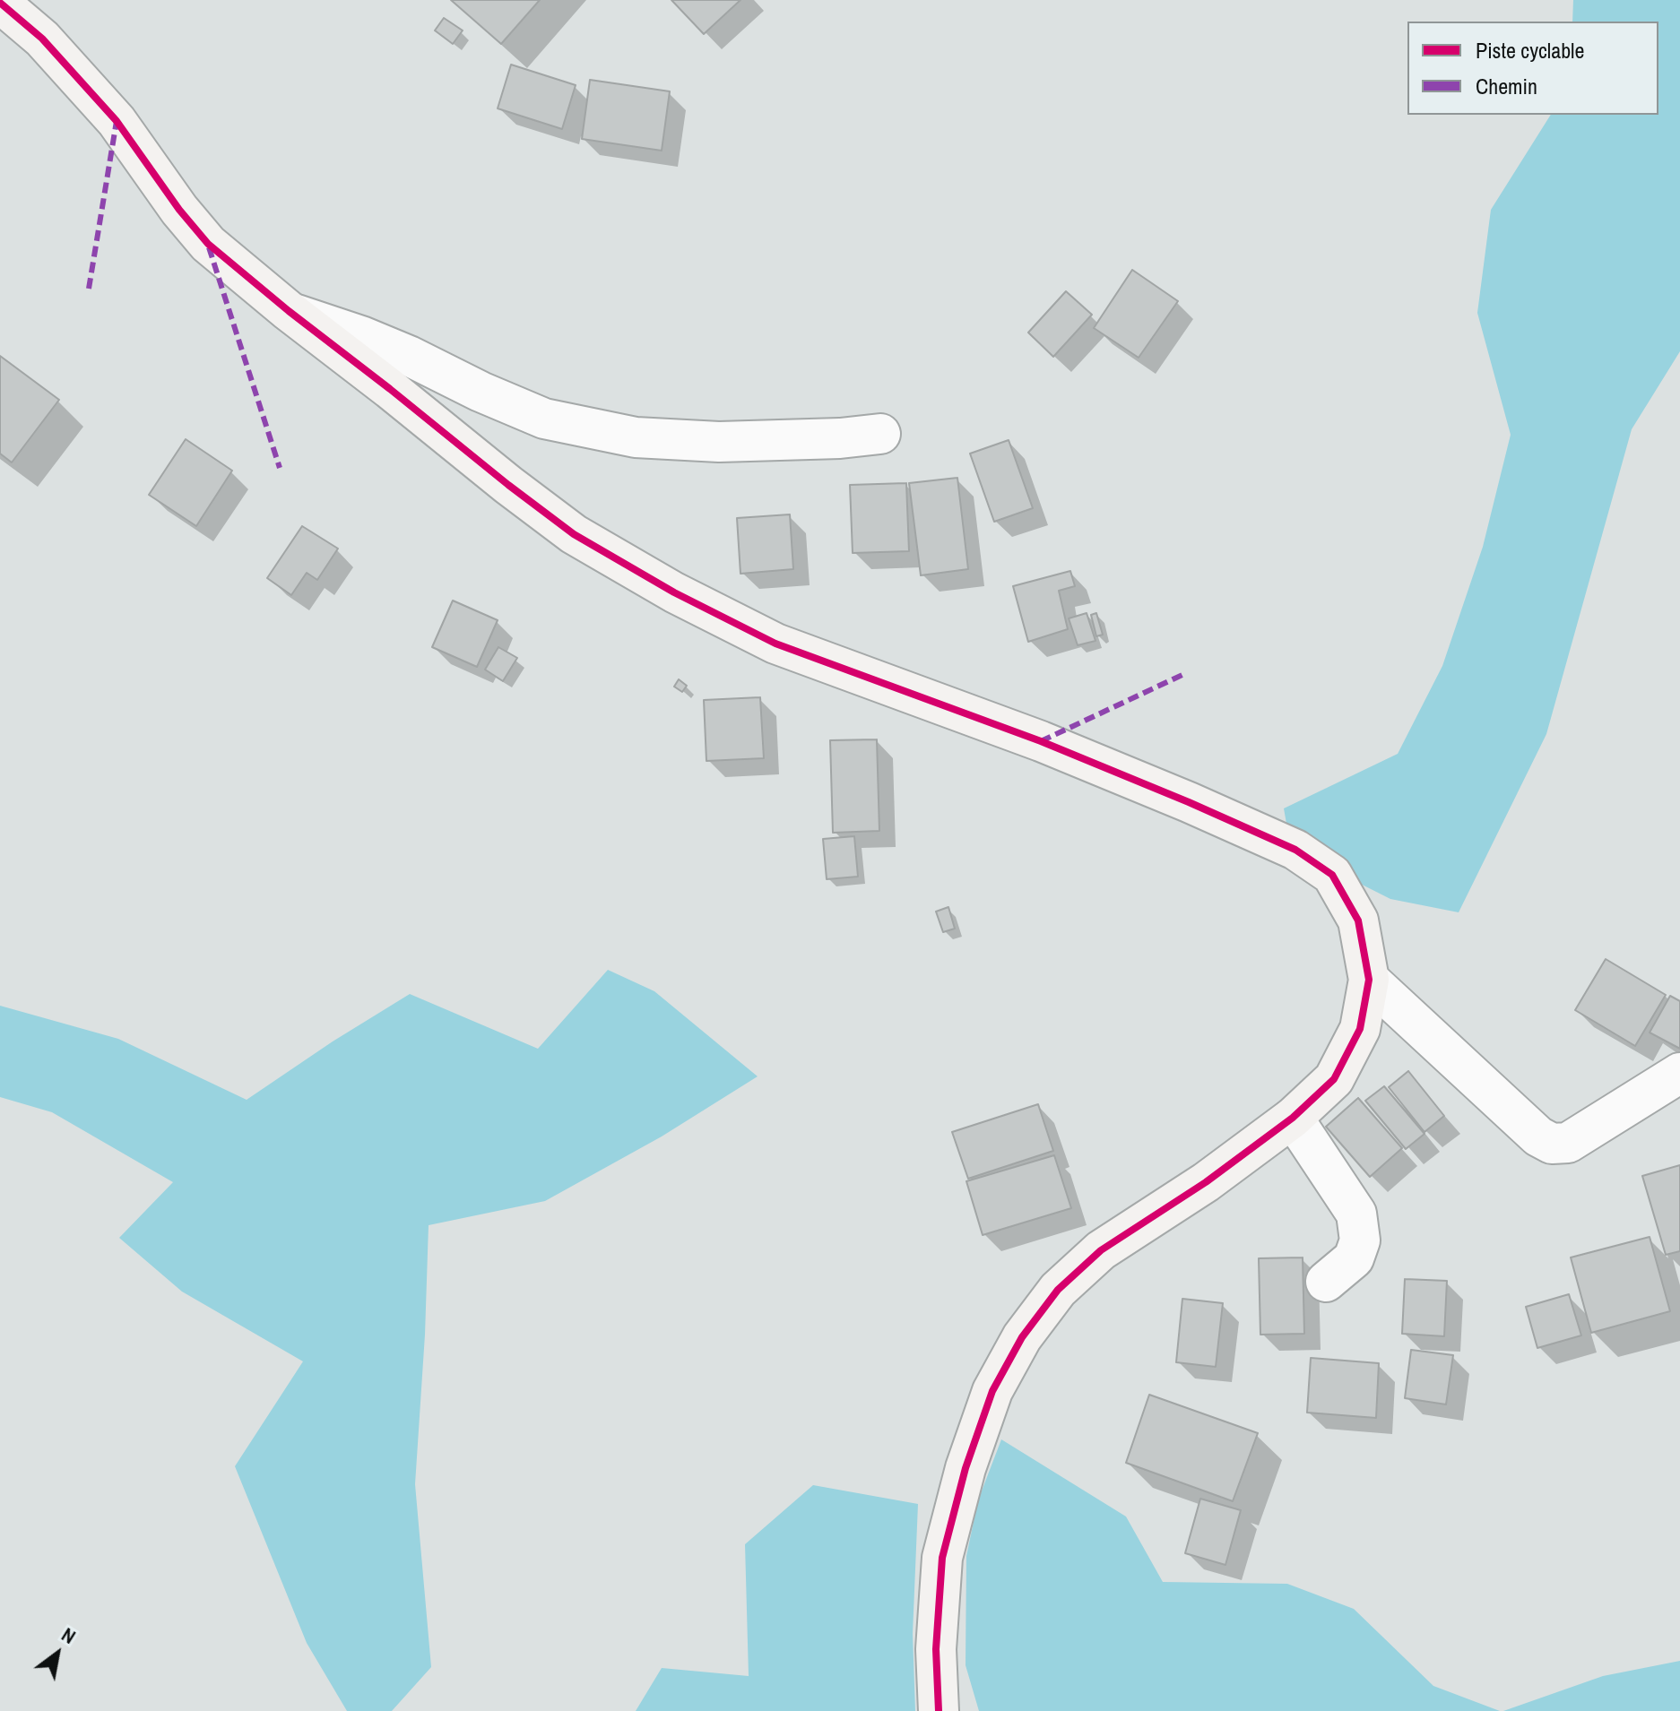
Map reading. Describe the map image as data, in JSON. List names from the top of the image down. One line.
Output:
{"legend":["Piste cyclable","Chemin"],"north":"top right"}
